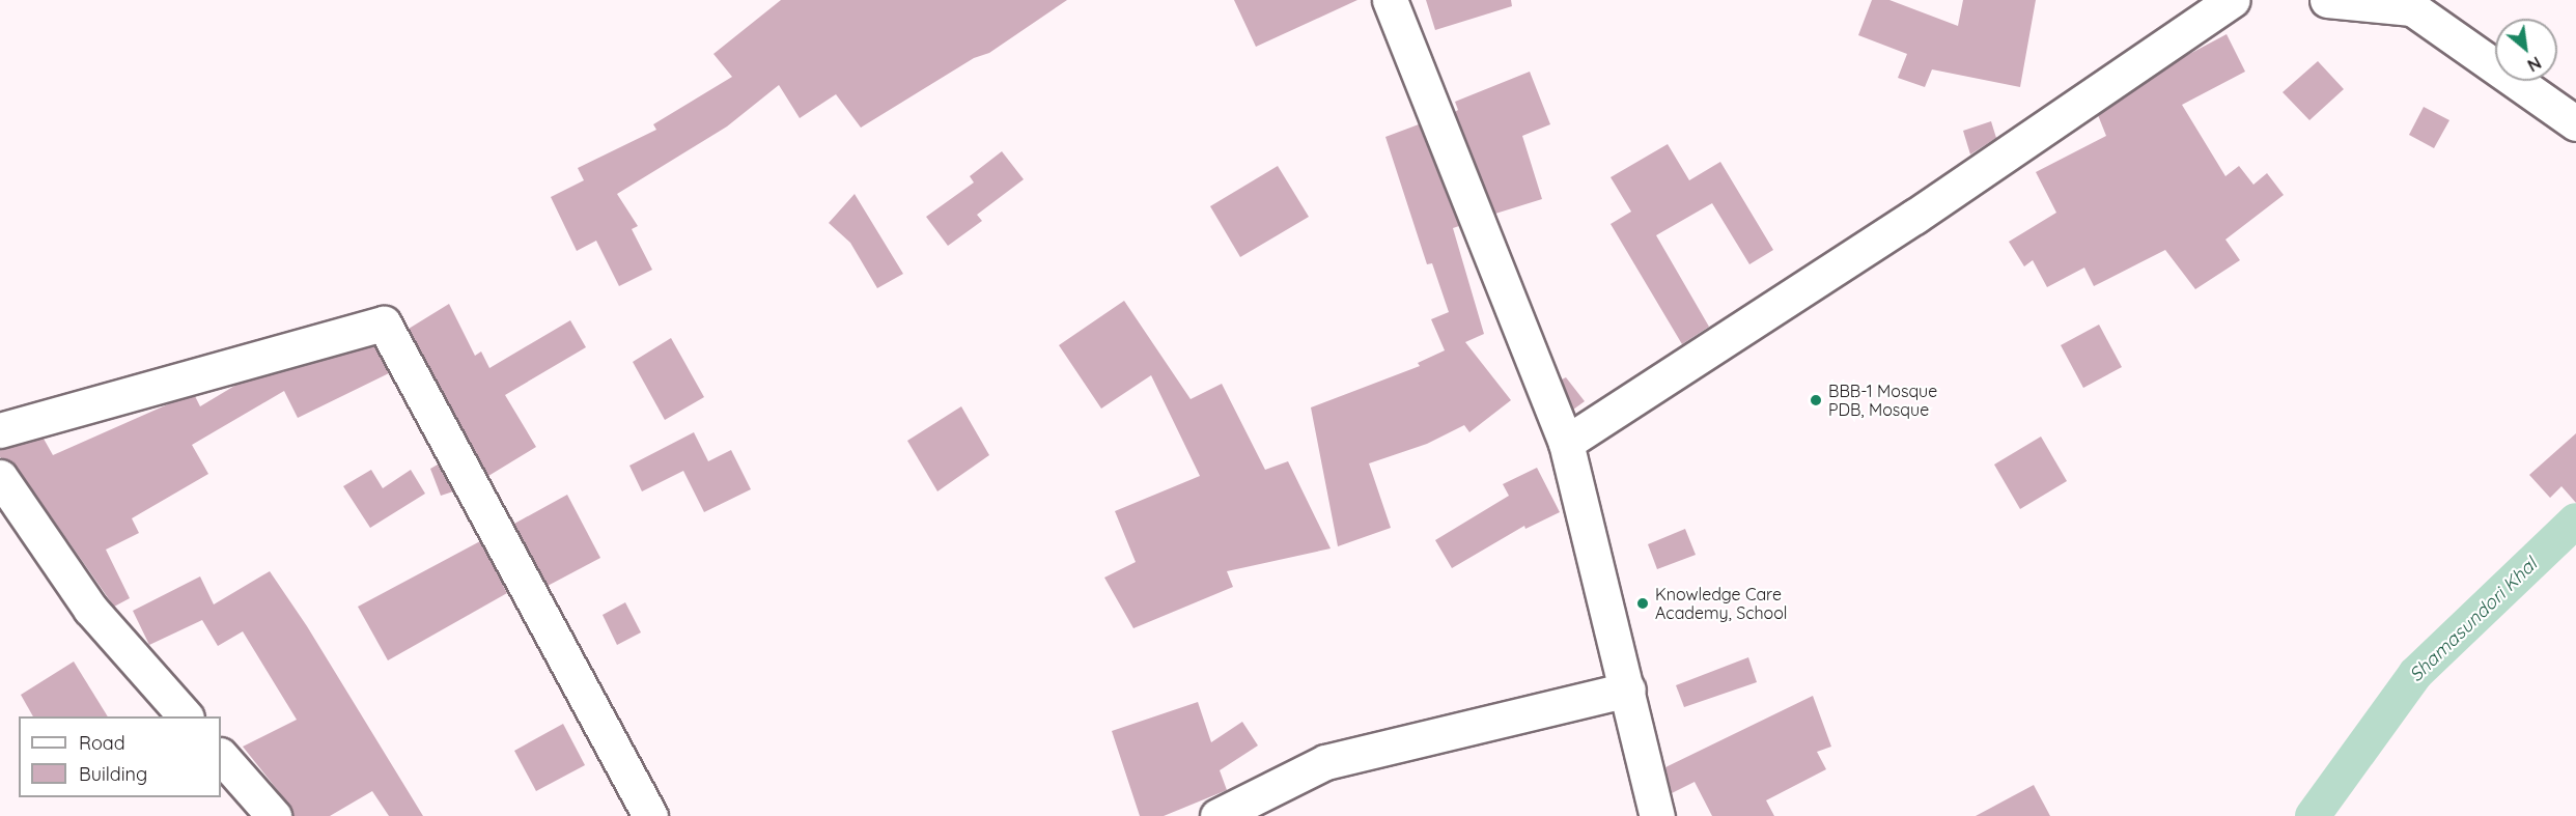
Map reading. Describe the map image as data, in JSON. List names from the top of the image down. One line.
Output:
{"water":["Shamasundori Khal"],"places":["BBB-1 Mosque PDB, Mosque","Knowledge Care Academy, School"],"legend":["Road","Building"],"north":"bottom right"}
